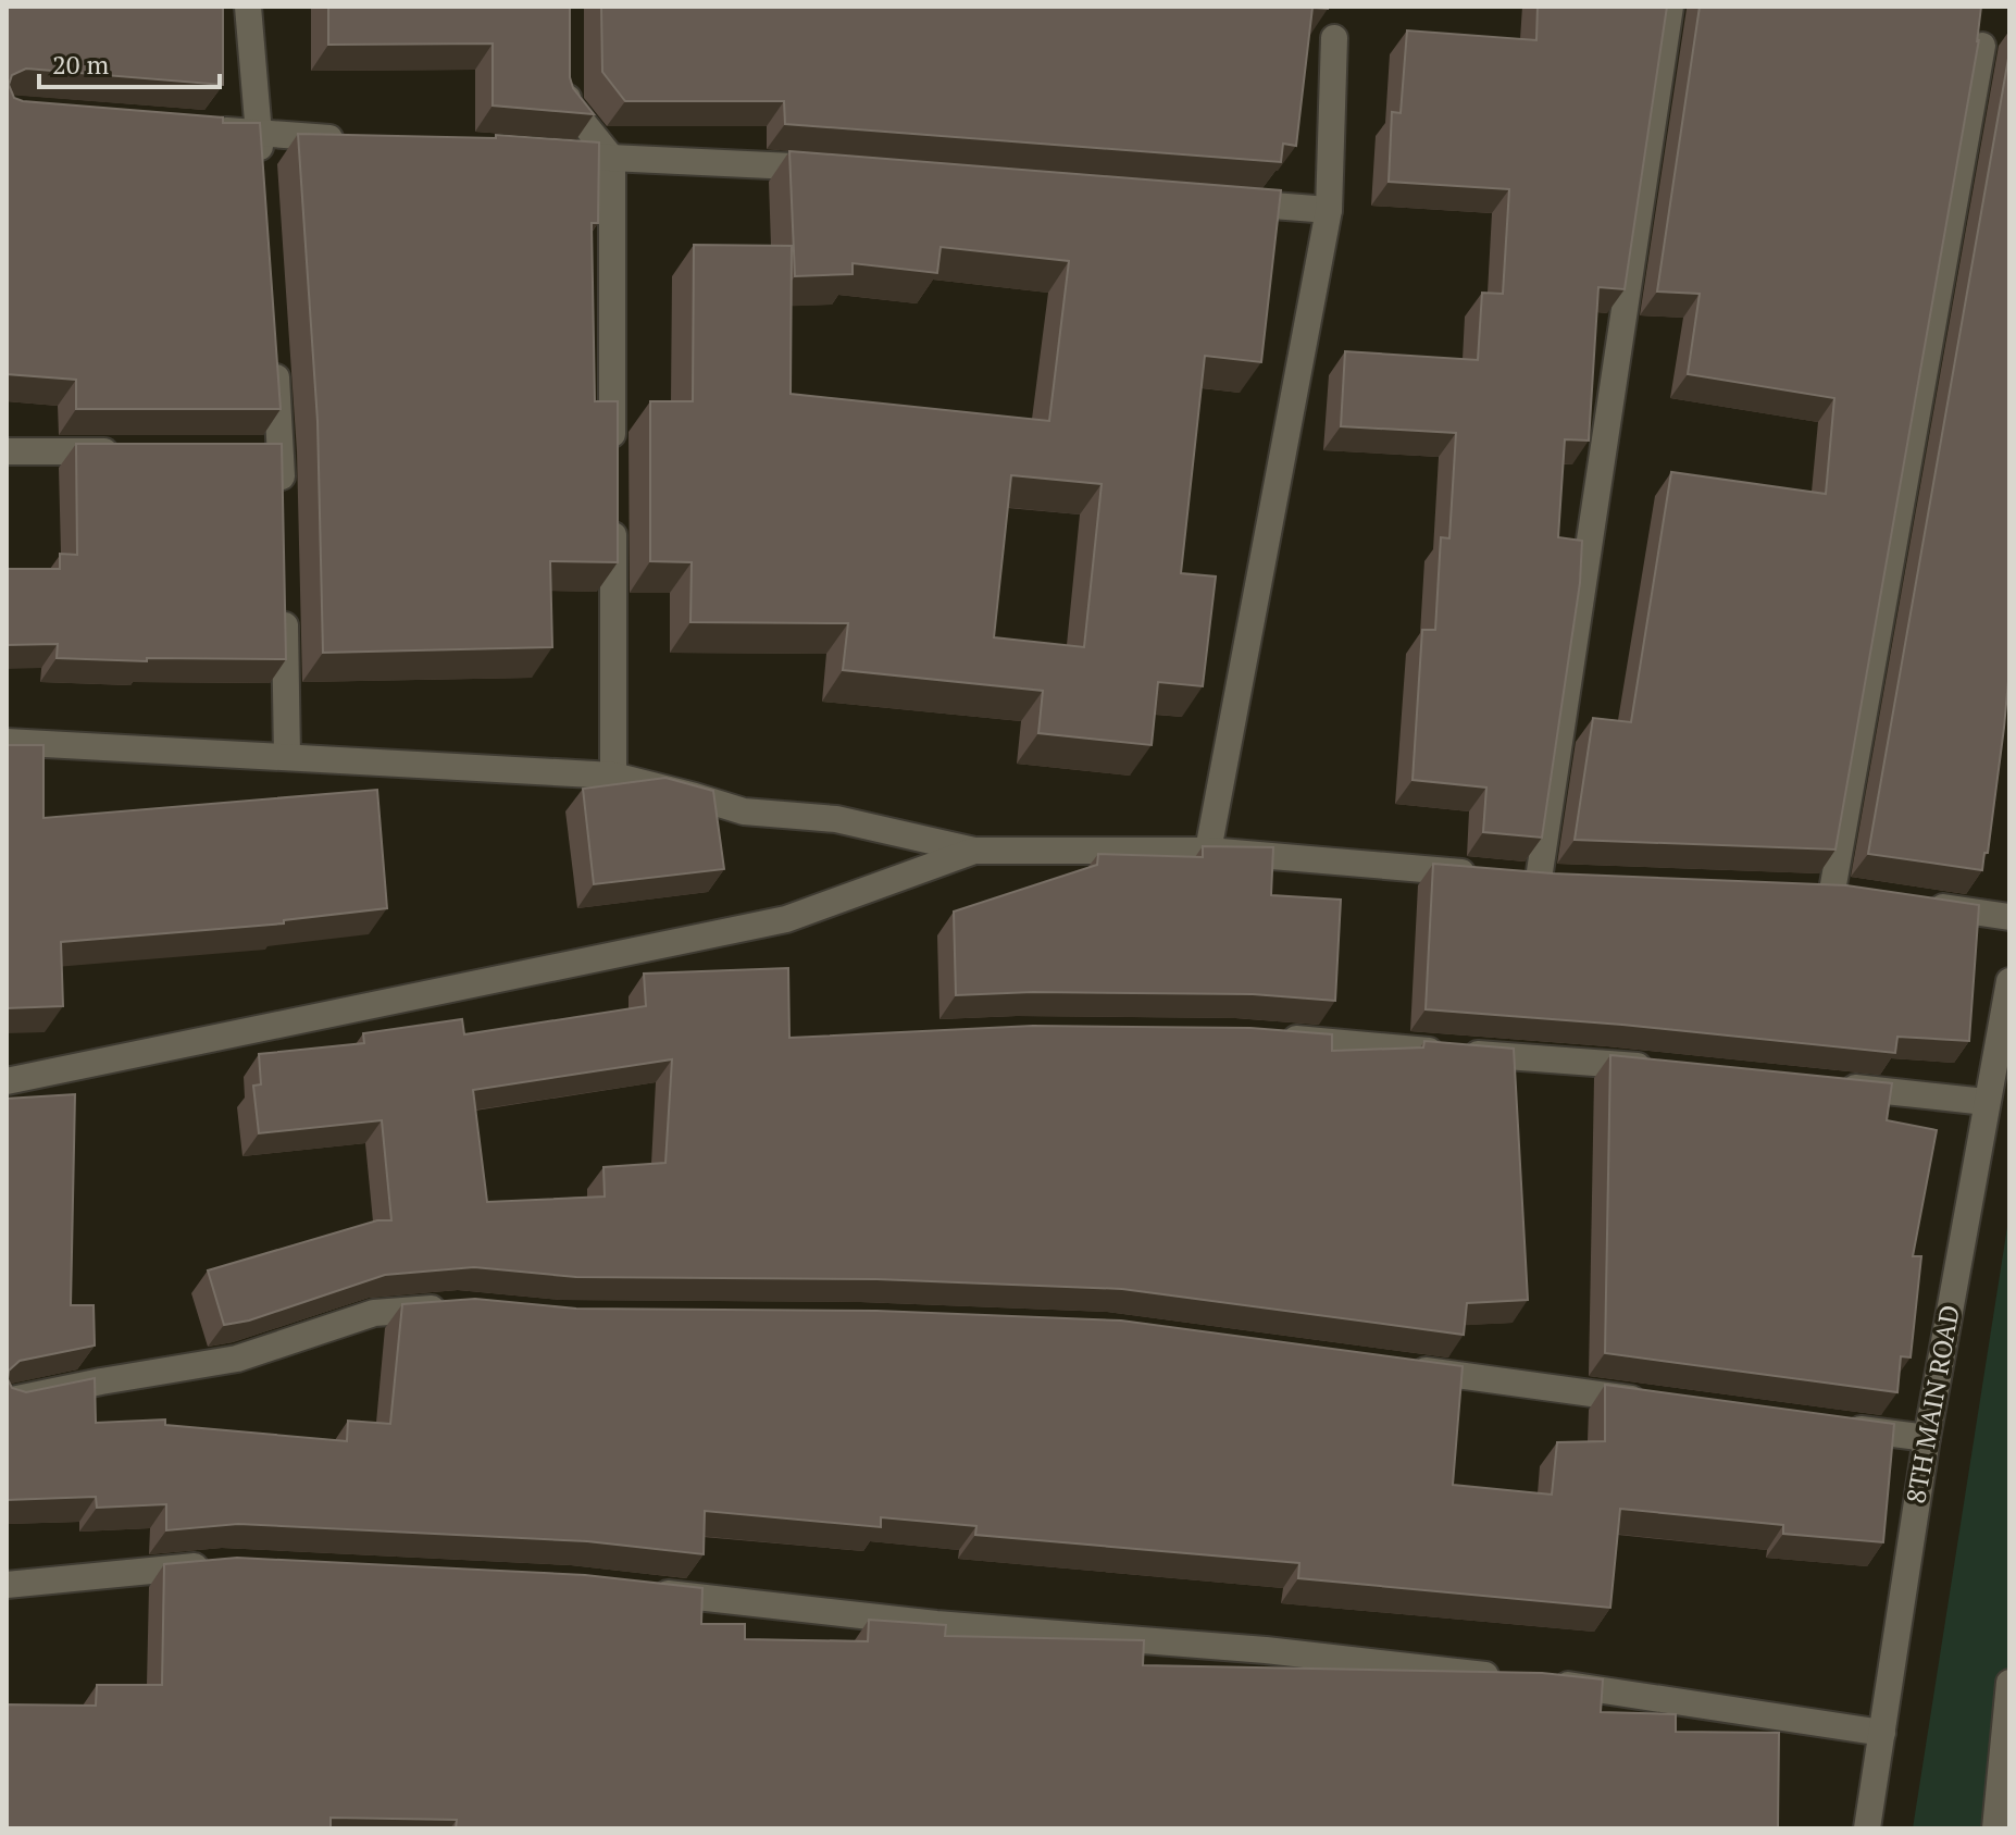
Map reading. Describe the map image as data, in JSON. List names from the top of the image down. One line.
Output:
{"streets":{"street":["8TH MAIN ROAD"]},"scale_bar":"20 m"}
